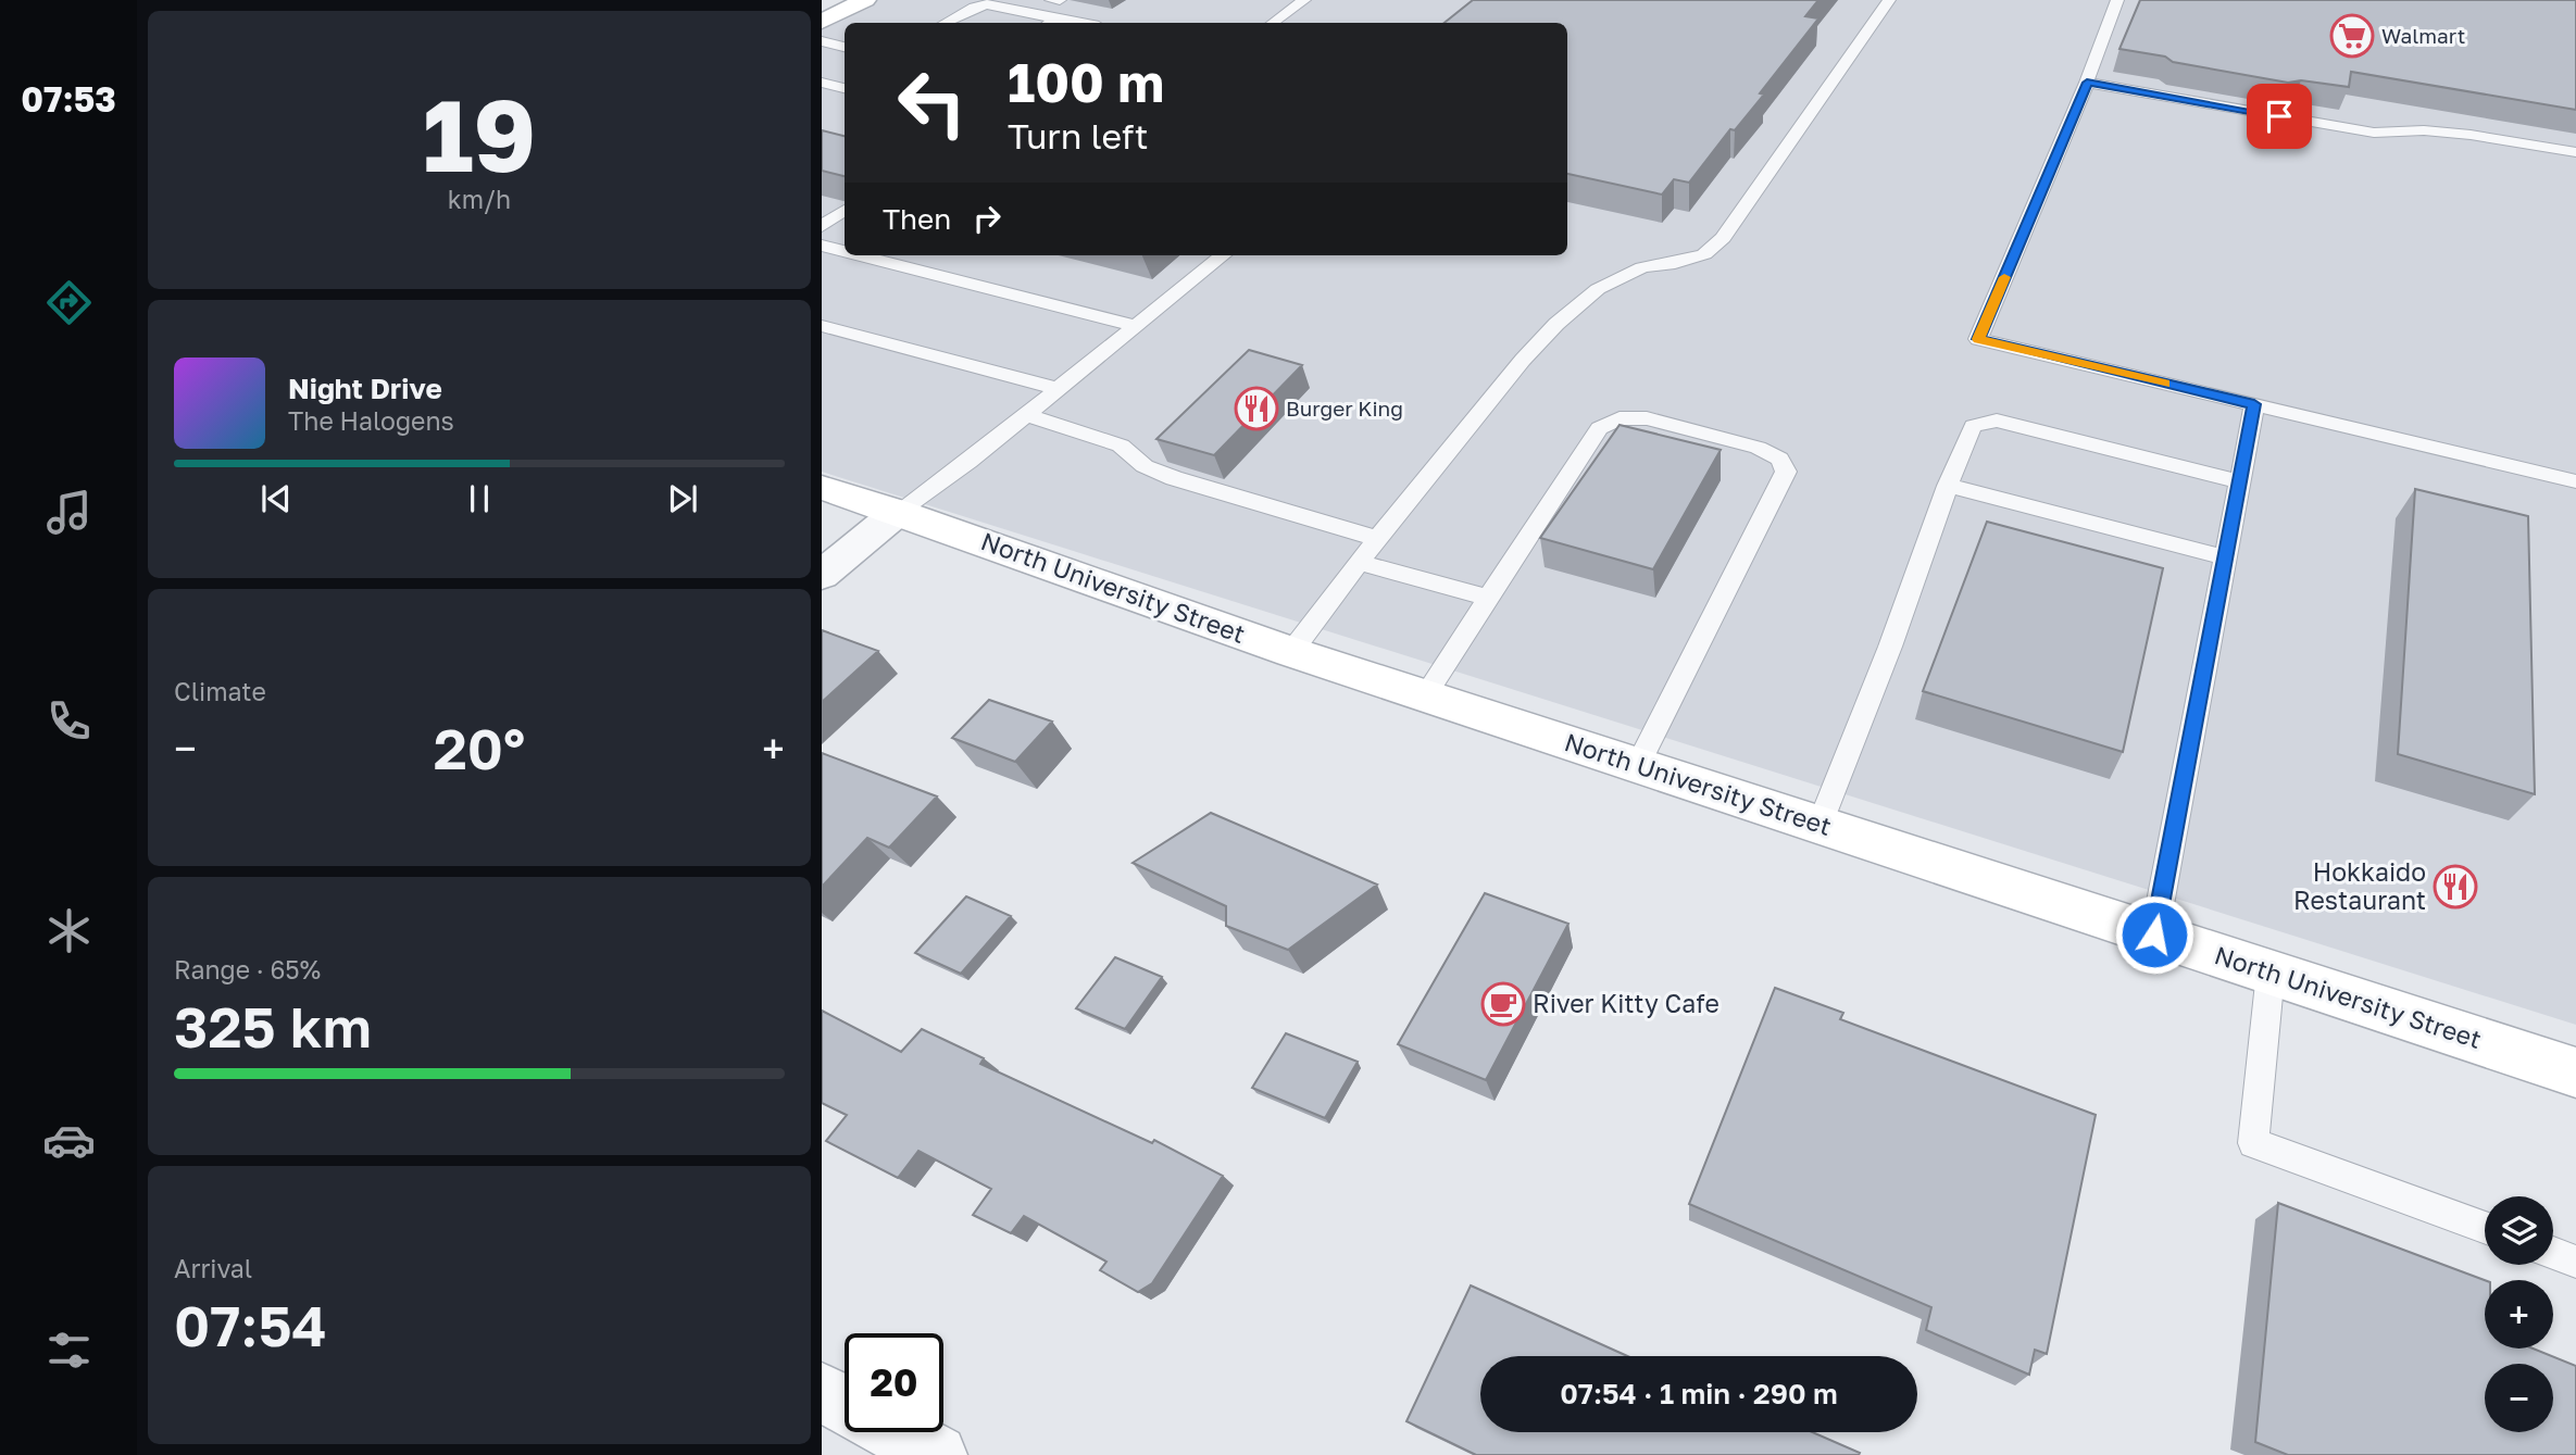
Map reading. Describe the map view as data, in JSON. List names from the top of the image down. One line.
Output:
{"streets":{"main road":["North University Street"]},"places":{"supermarket":["Walmart"],"restaurant":["Burger King","Hokkaido Restaurant"],"cafe":["River Kitty Cafe"]},"page":{"tabs":"07:53","tile":[["19","km/h"],"Climate",["Range · 65%","325 km"],["Arrival","07:54"]],"turn":["100 m","Turn left"],"then":"Then","song":["Night Drive","The Halogens"],"heat":["−","20°","+"],"map_buttons":["+","−"],"limit":"20","trip":"07:54 · 1 min · 290 m"}}
